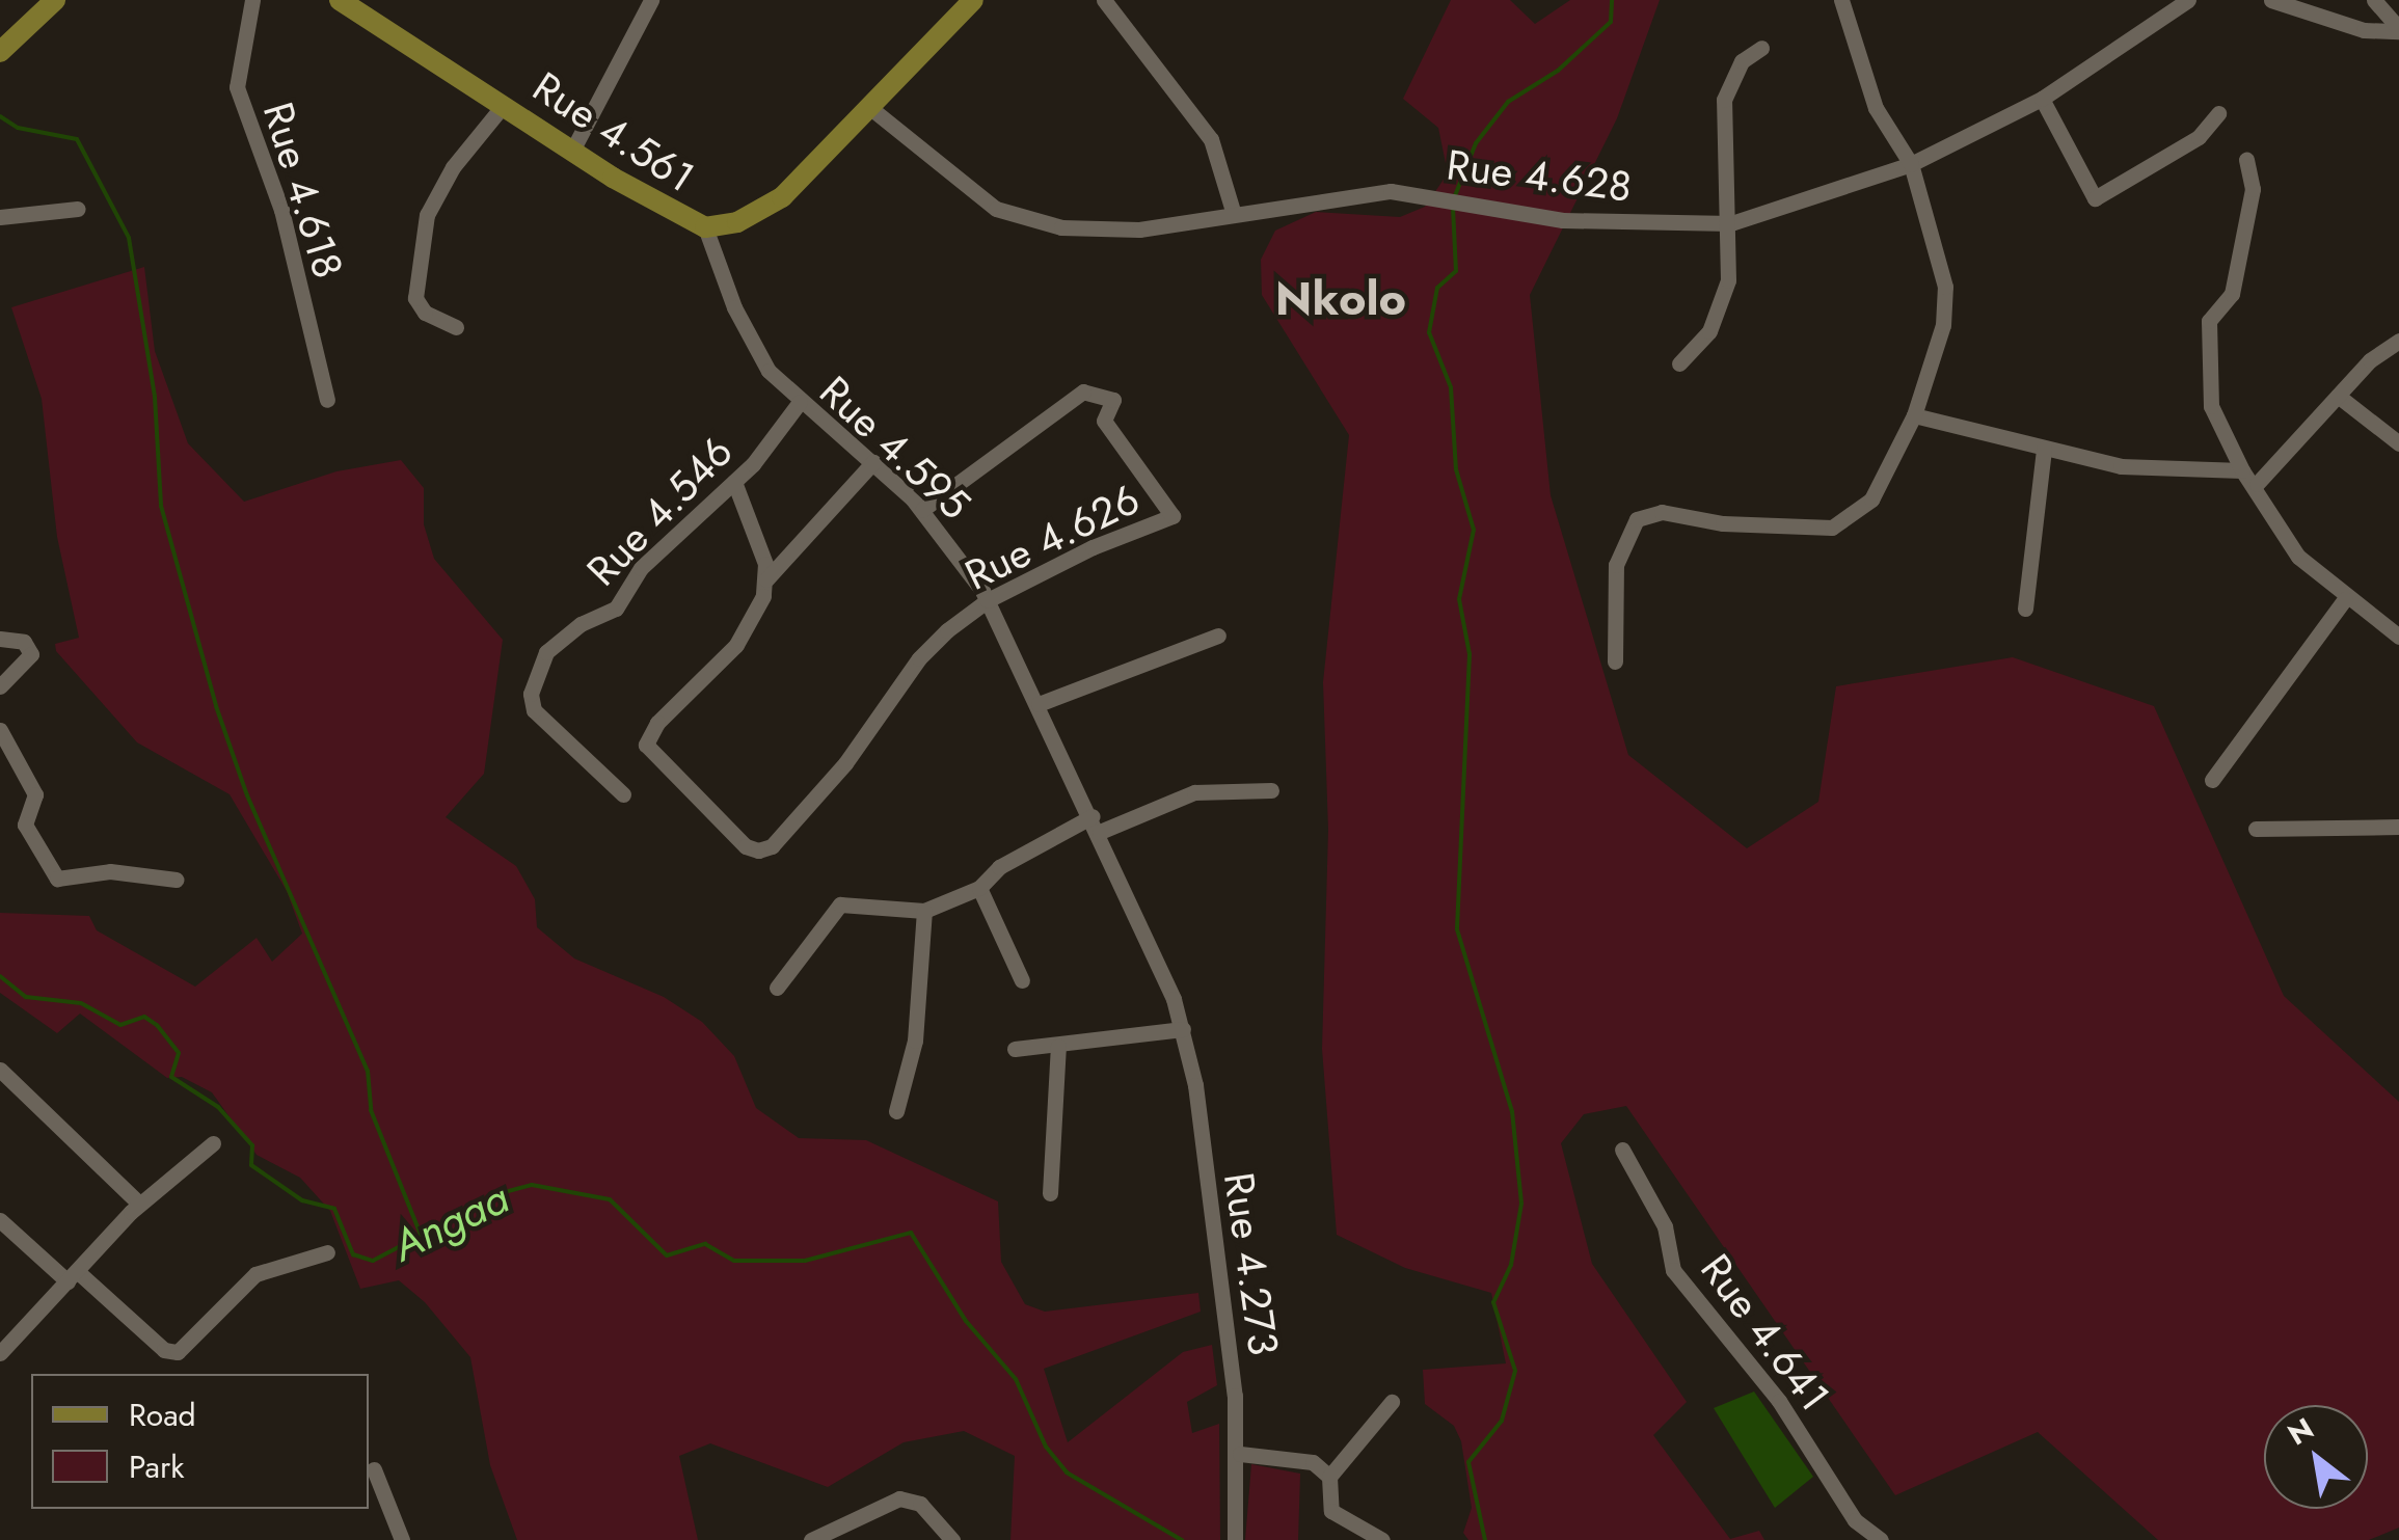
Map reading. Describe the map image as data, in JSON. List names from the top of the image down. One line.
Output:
{"streets":{"main road":["Rue 4.561"],"street":["Rue 4.628","Rue 4.618","Rue 4.595","Rue 4.546","Rue 4.626","Rue 4.273","Rue 4.641"]},"crossings":[["Rue 4.561","Rue 4.628"],["Rue 4.561","Rue 4.595"],["Rue 4.595","Rue 4.546"],["Rue 4.595","Rue 4.626"],["Rue 4.595","Rue 4.273"]],"districts":["Nkolo"],"water":["Angaa"],"legend":["Road","Park"],"north":"top left"}
